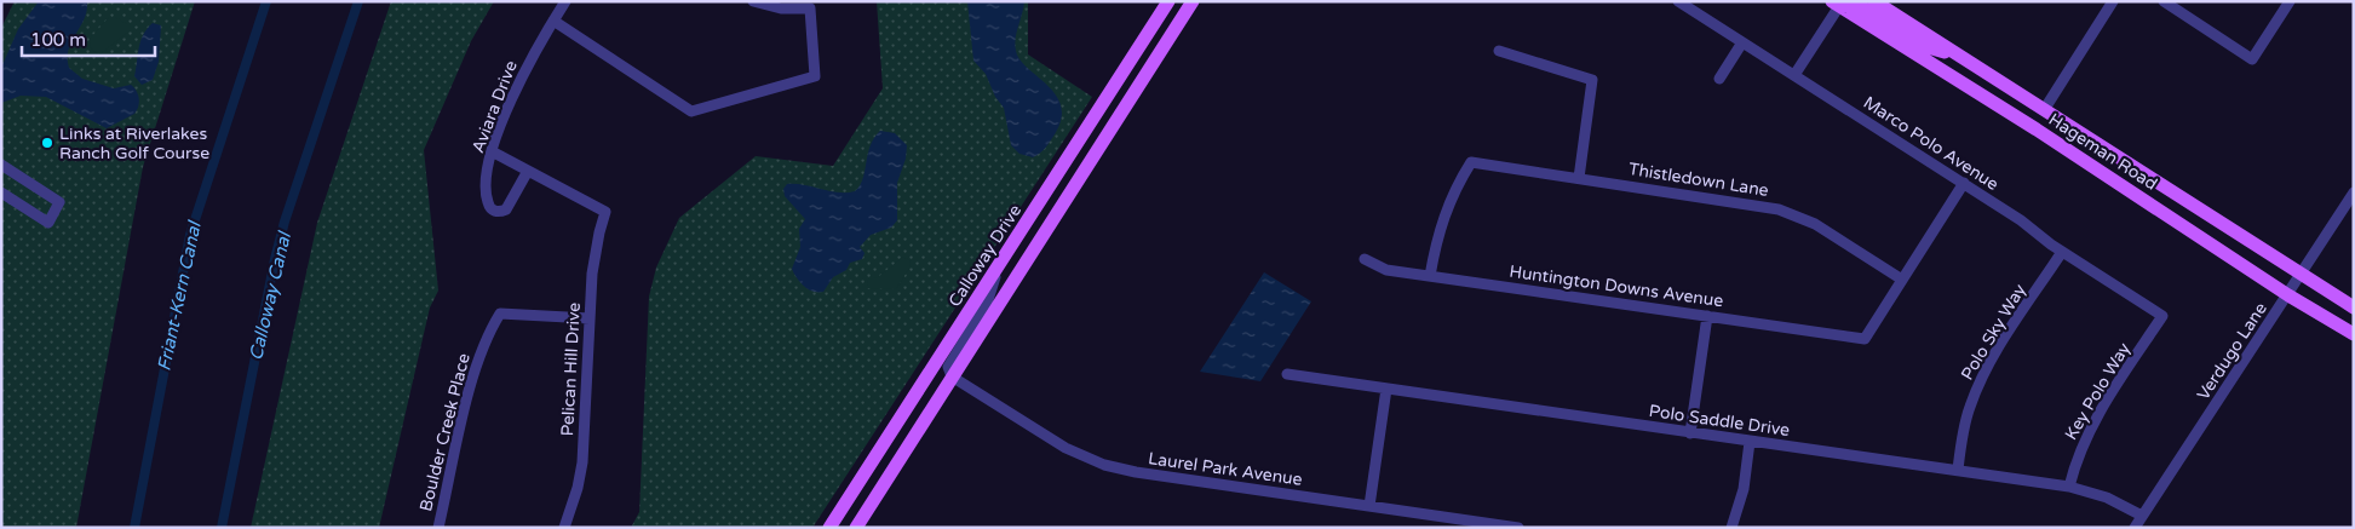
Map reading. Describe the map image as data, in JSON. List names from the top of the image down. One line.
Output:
{"streets":{"main road":["Hageman Road","Calloway Drive"],"street":["Aviara Drive","Marco Polo Avenue","Thistledown Lane","Huntington Downs Avenue","Polo Sky Way","Verdugo Lane","Pelican Hill Drive","Key Polo Way","Polo Saddle Drive","Boulder Creek Place","Laurel Park Avenue"]},"crossings":[["Aviara Drive","Pelican Hill Drive"],["Marco Polo Avenue","Polo Sky Way"],["Marco Polo Avenue","Key Polo Way"],["Hageman Road","Verdugo Lane"],["Thistledown Lane","Huntington Downs Avenue"],["Polo Sky Way","Polo Saddle Drive"],["Verdugo Lane","Polo Saddle Drive"],["Pelican Hill Drive","Boulder Creek Place"],["Key Polo Way","Polo Saddle Drive"]],"water":["Friant-Kern Canal","Calloway Canal"],"places":["Links at Riverlakes Ranch Golf Course"],"scale_bar":"100 m"}
